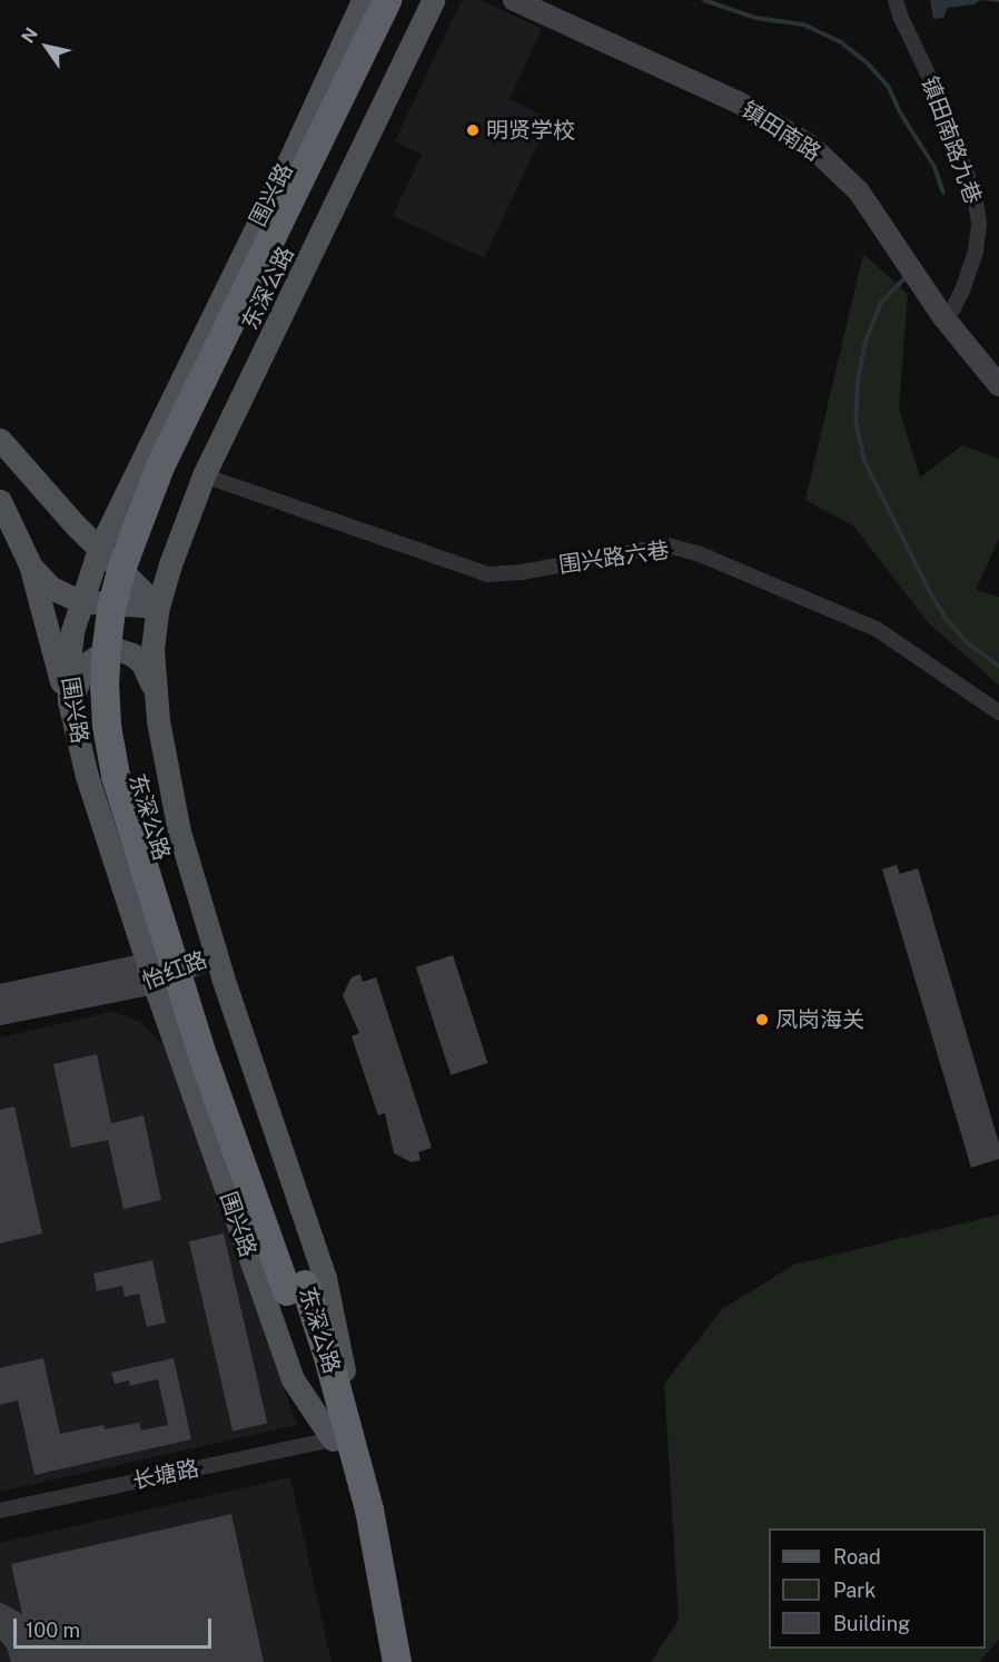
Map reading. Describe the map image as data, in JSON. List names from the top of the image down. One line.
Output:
{"streets":{"highway":["东深公路"],"main road":["镇田南路","围兴路","怡红路"],"street":["镇田南路九巷","围兴路六巷","长塘路"]},"crossings":[["镇田南路","镇田南路九巷"],["围兴路","东深公路"],["围兴路","怡红路"],["围兴路","长塘路"],["东深公路","长塘路"]],"places":["明贤学校","凤岗海关"],"legend":["Road","Park","Building"],"scale_bar":"100 m","north":"top left"}
